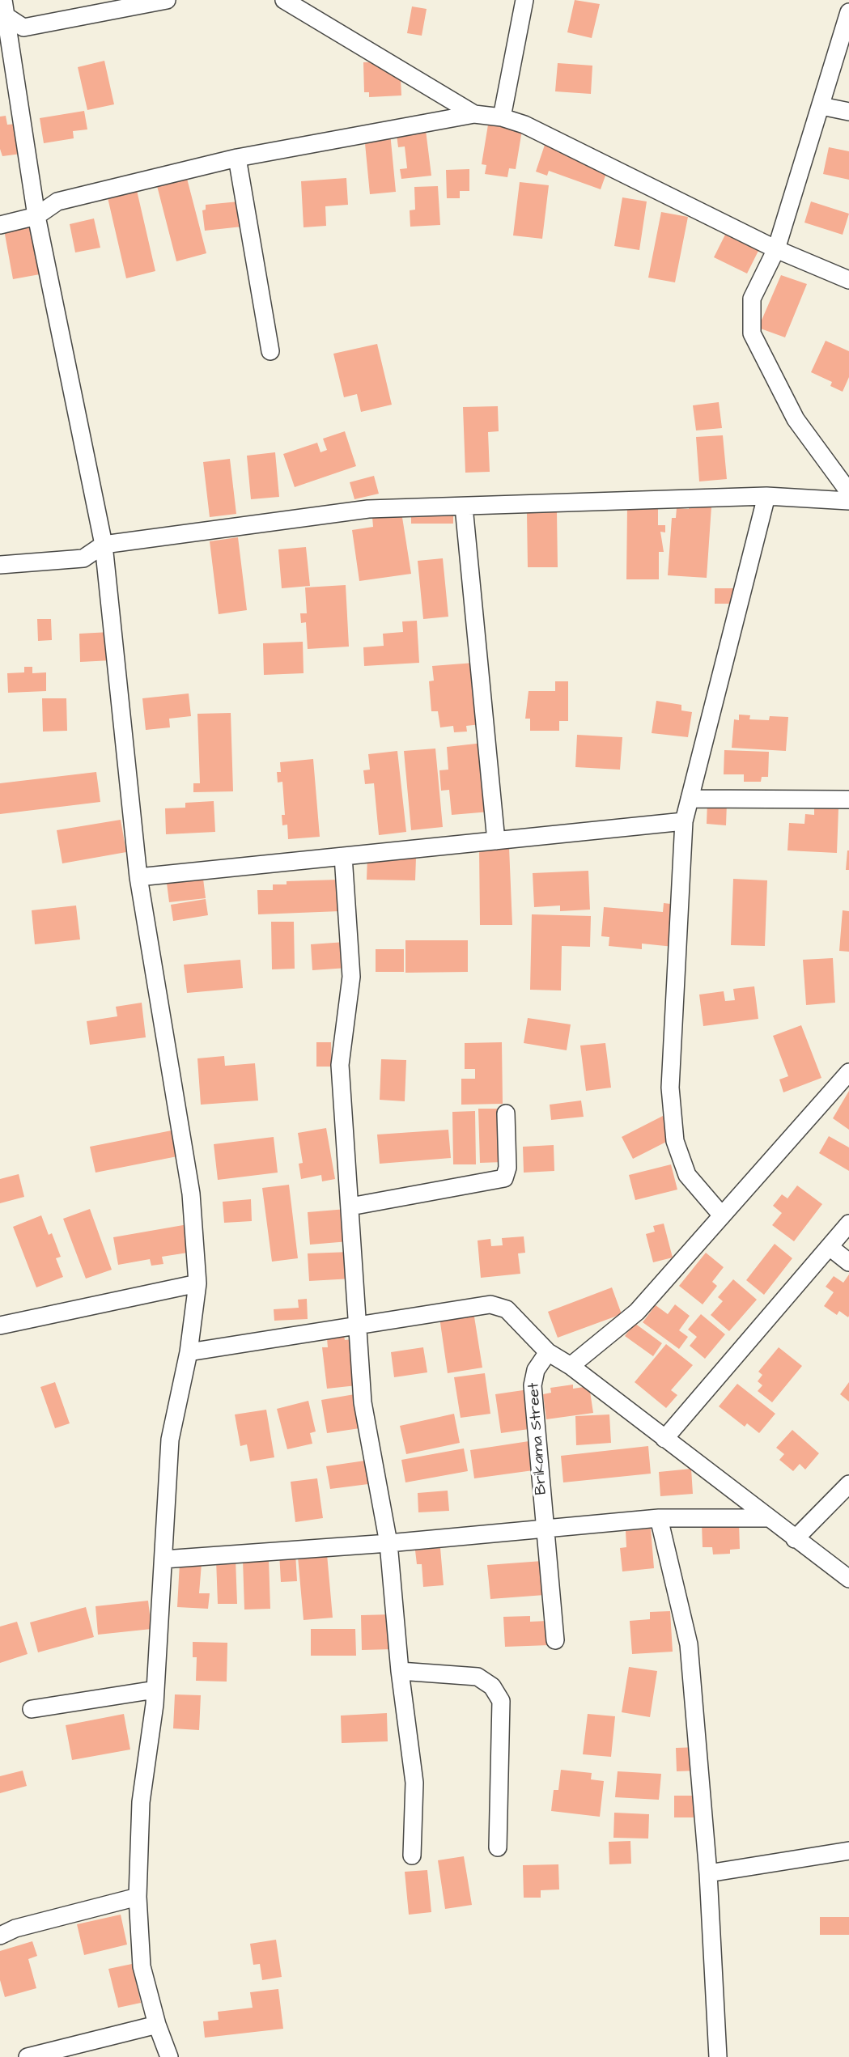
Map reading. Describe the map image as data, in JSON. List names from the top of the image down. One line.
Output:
{"streets":{"street":["Brikama Street"]}}
